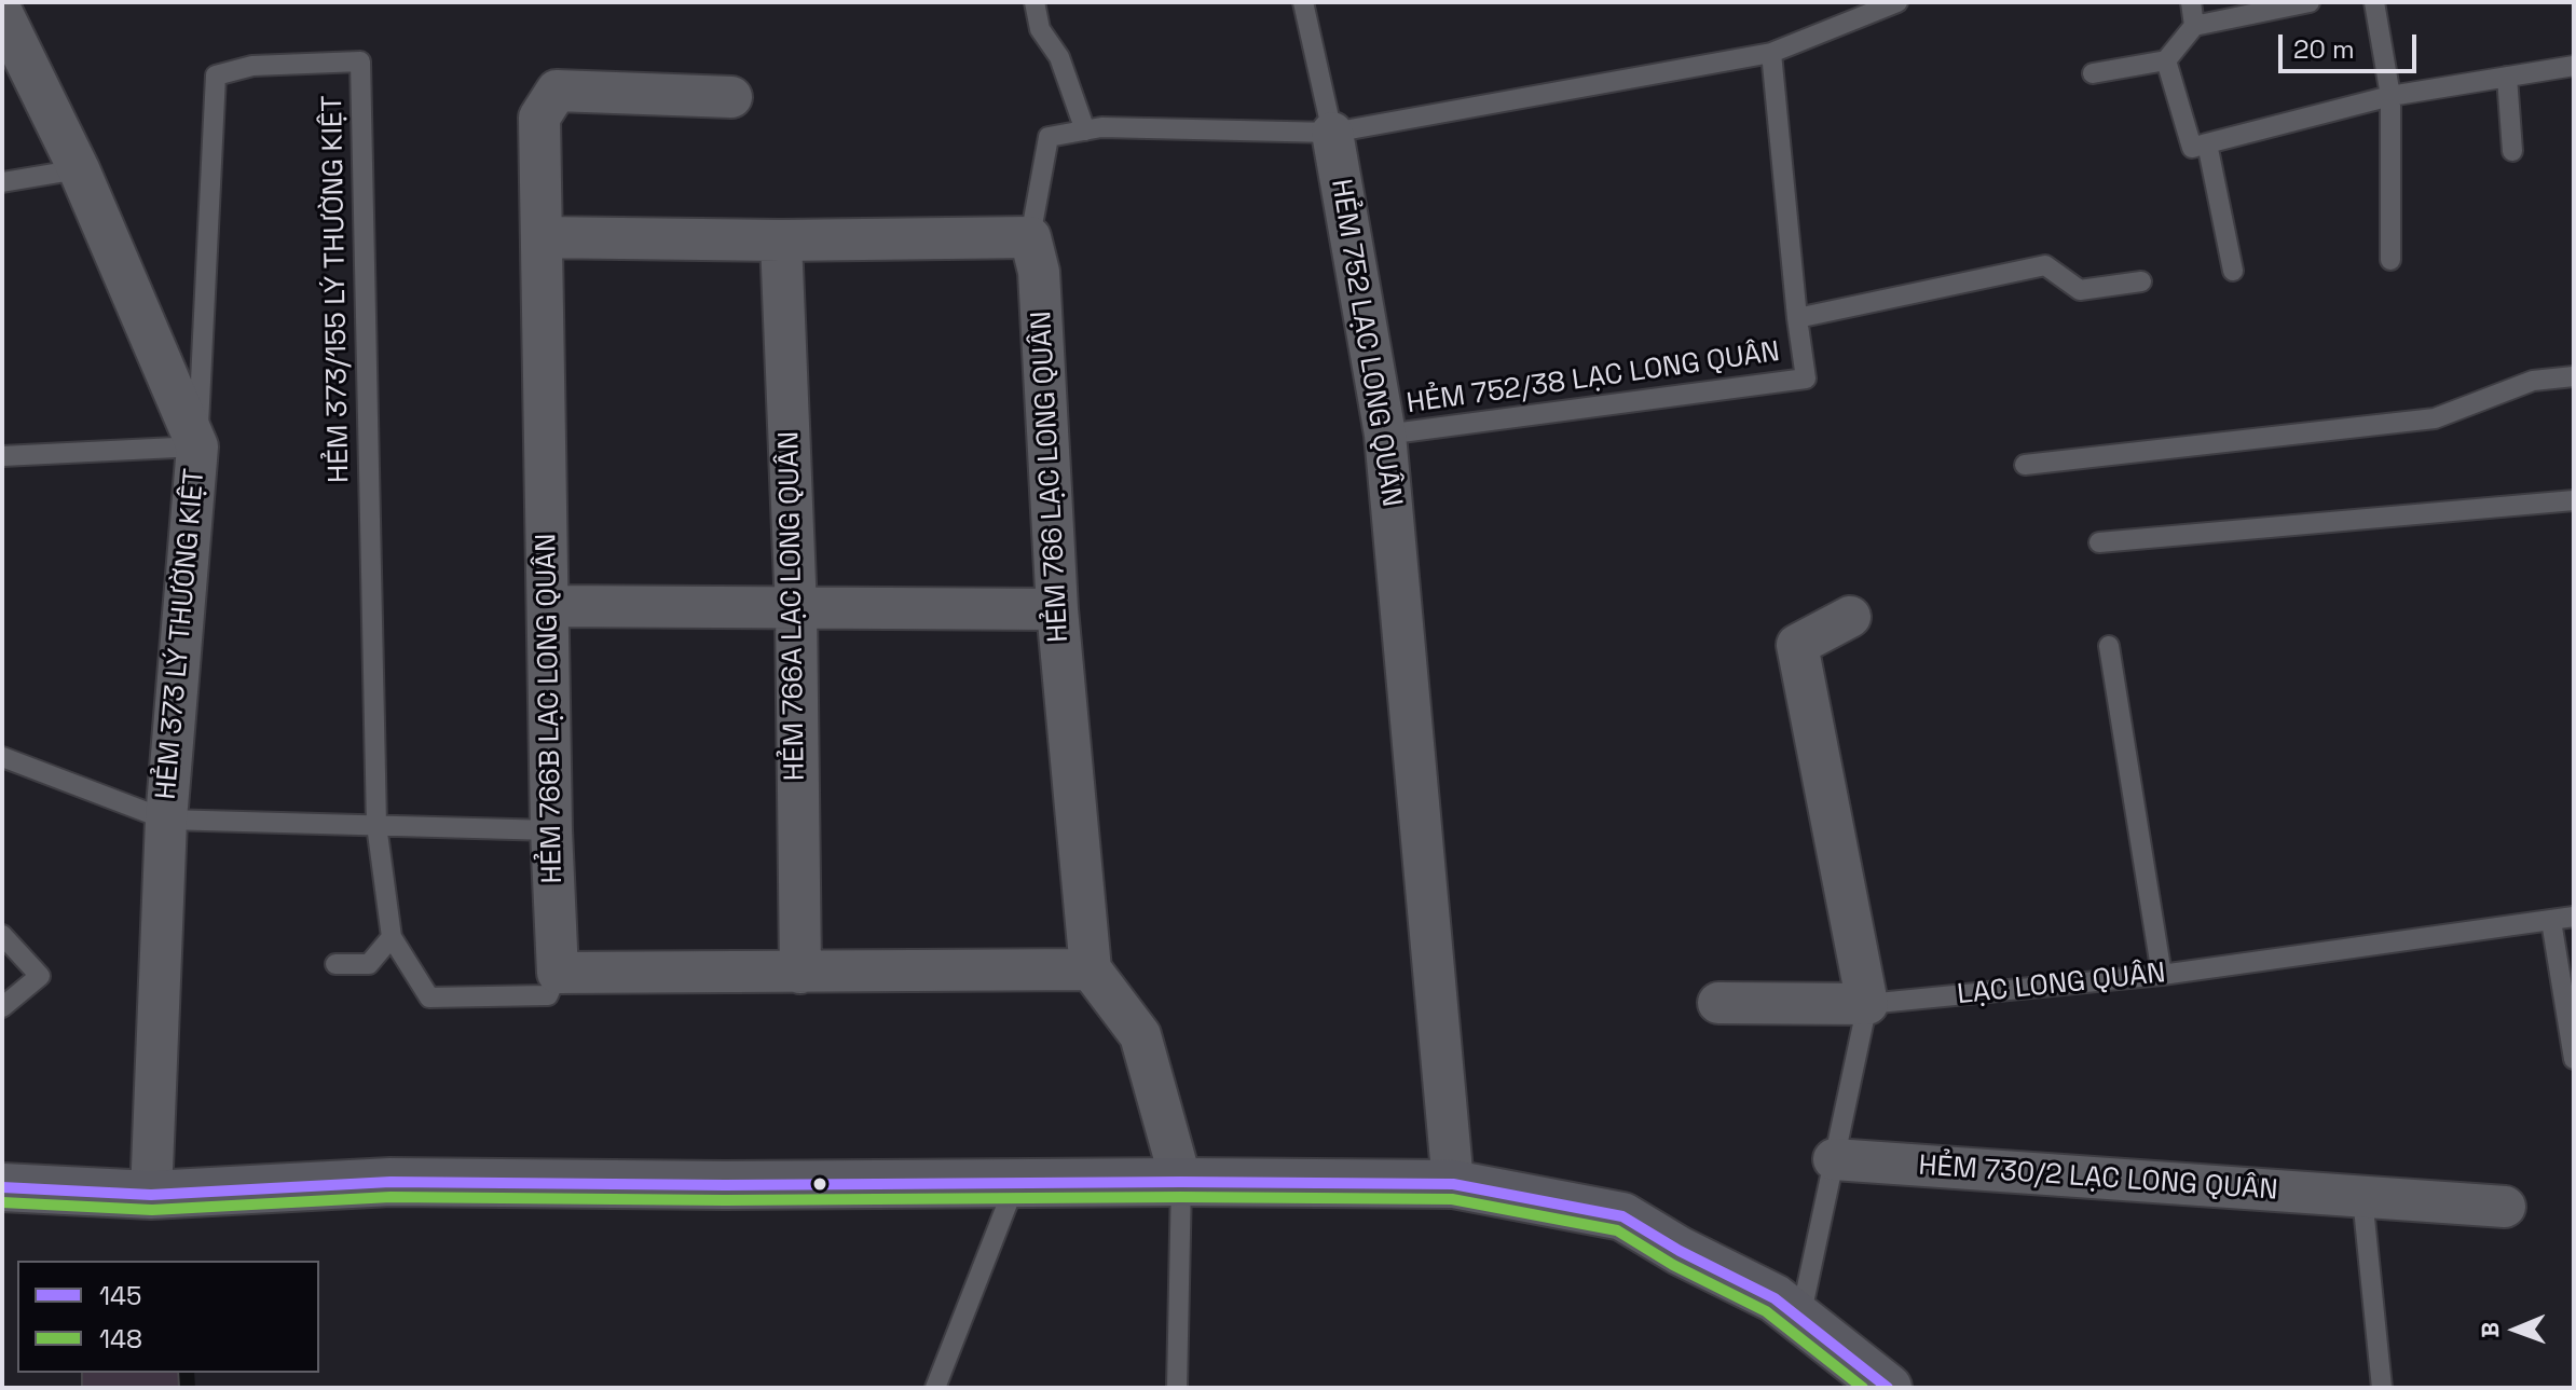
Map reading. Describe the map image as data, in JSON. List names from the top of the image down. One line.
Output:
{"streets":{"street":["HẺM 752 LẠC LONG QUÂN","HẺM 766 LẠC LONG QUÂN","HẺM 766A LẠC LONG QUÂN","HẺM 373 LÝ THƯỜNG KIỆT","HẺM 766B LẠC LONG QUÂN","HẺM 730/2 LẠC LONG QUÂN"],"lane":["HẺM 373/155 LÝ THƯỜNG KIỆT","HẺM 752/38 LẠC LONG QUÂN","LẠC LONG QUÂN"]},"crossings":[["HẺM 373/155 LÝ THƯỜNG KIỆT","HẺM 373 LÝ THƯỜNG KIỆT"],["HẺM 752 LẠC LONG QUÂN","HẺM 752/38 LẠC LONG QUÂN"]],"lines":["transit line 145","transit line 148"],"legend":["145","148"],"scale_bar":"20 m","north":"left"}
